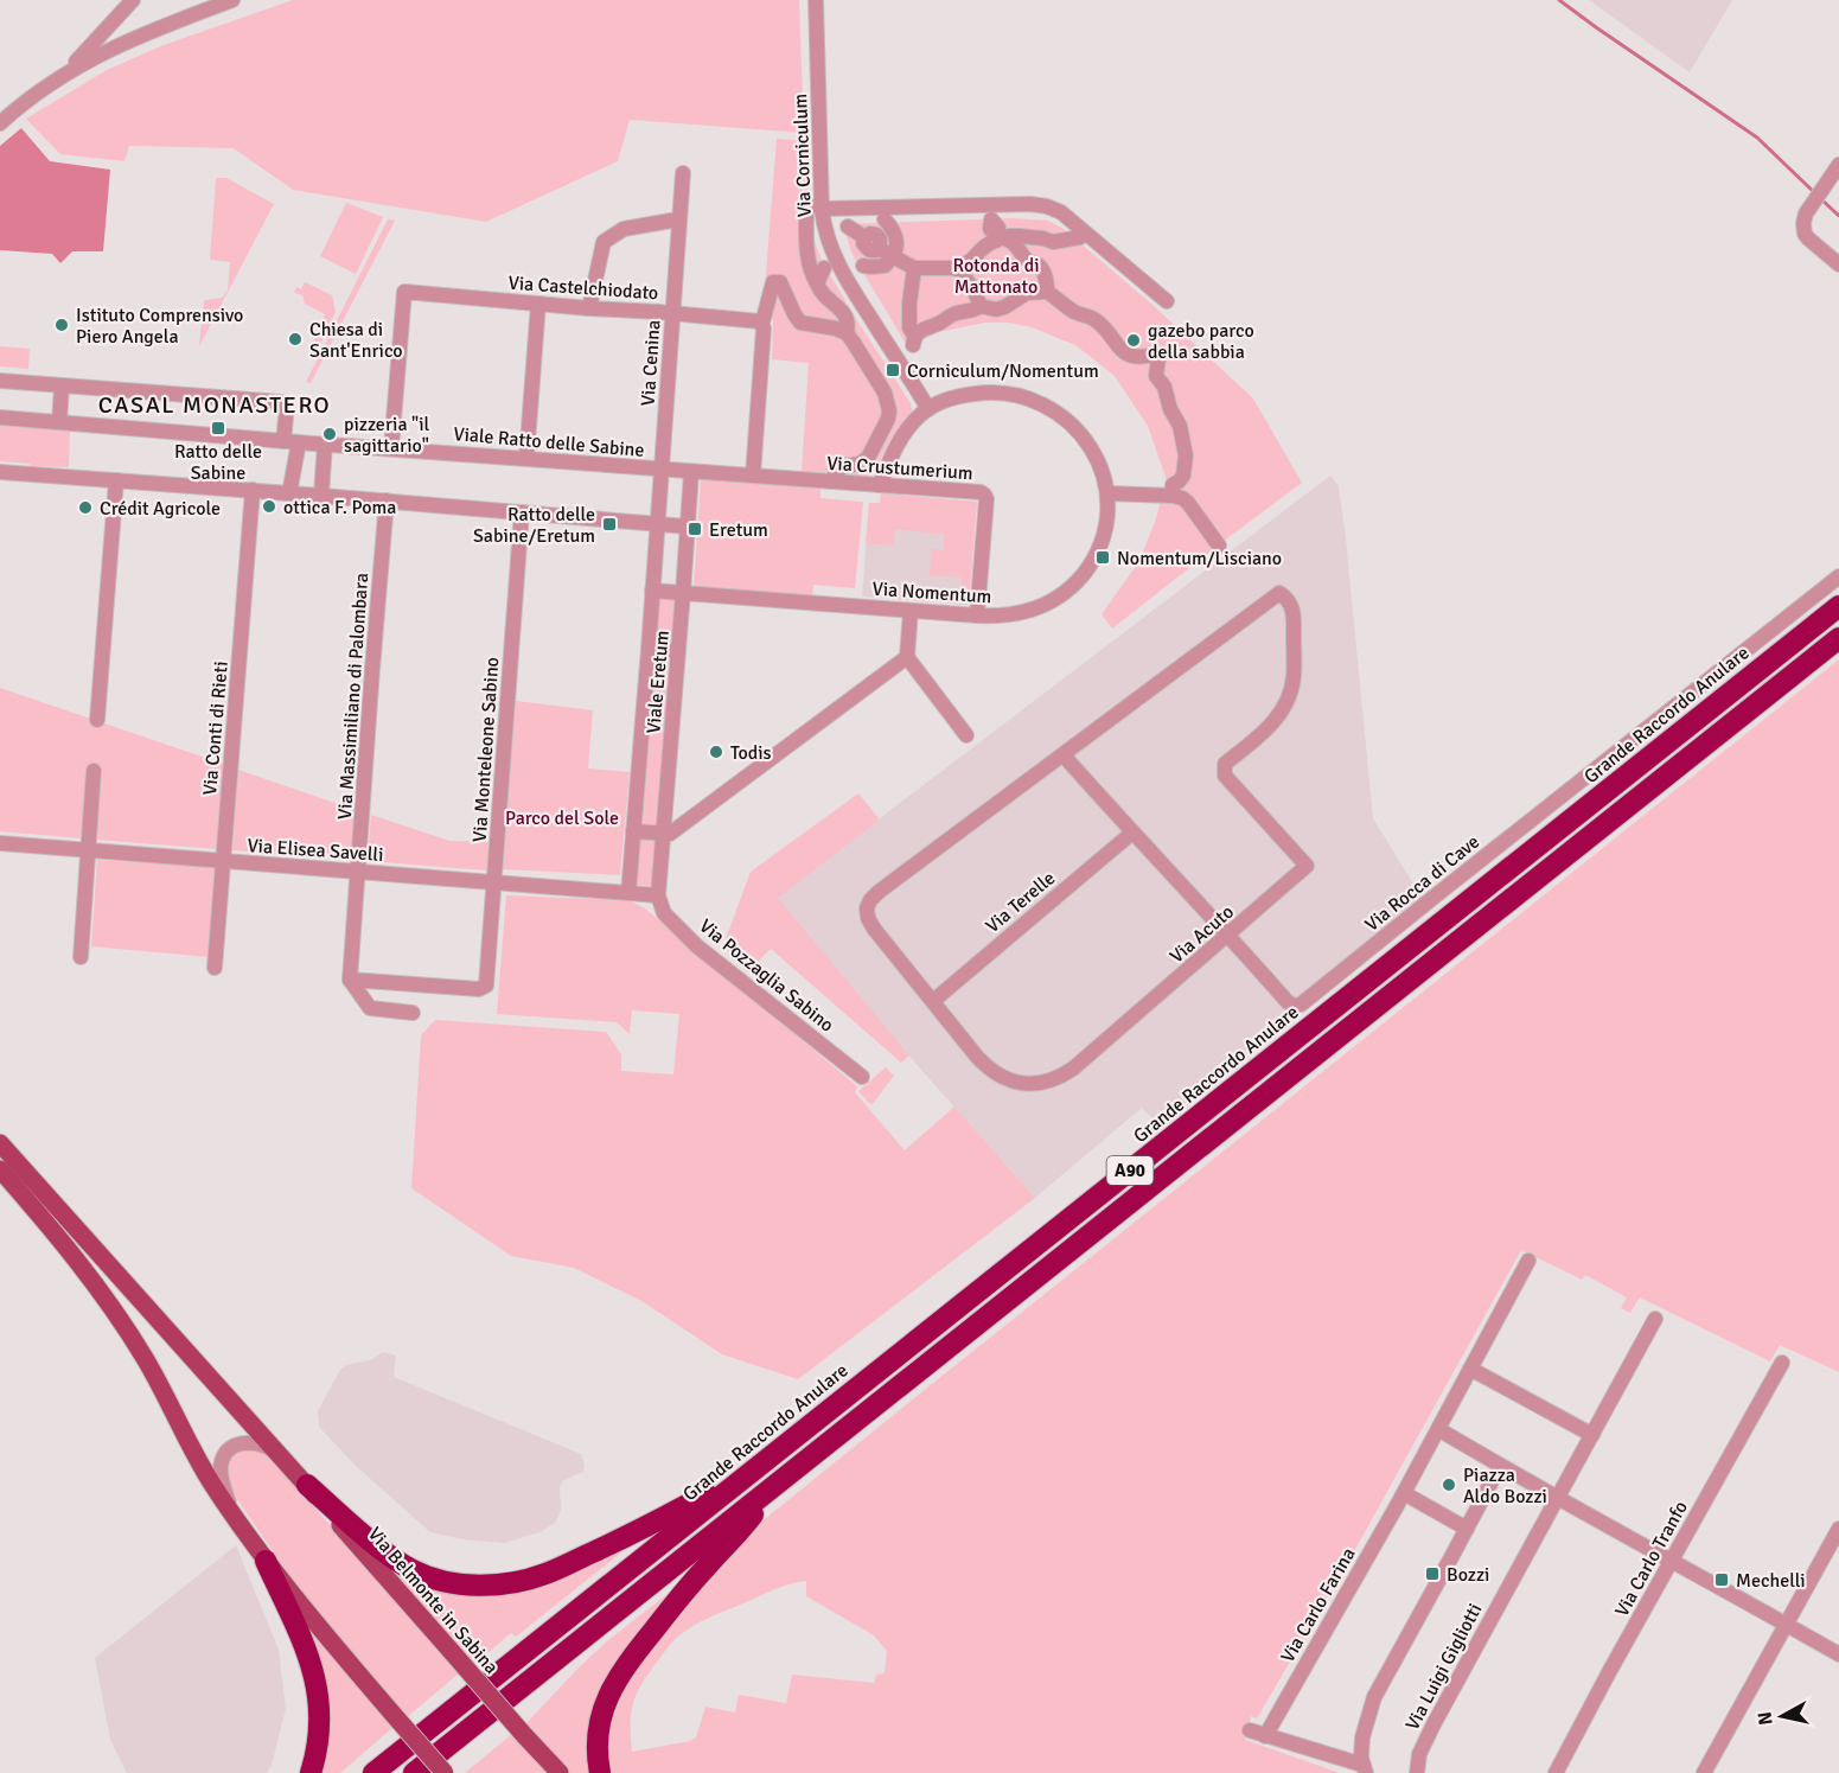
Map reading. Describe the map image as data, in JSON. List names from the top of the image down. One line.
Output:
{"streets":{"highway":["Grande Raccordo Anulare","A90"],"main road":["Via Belmonte in Sabina"],"street":["Via Corniculum","Via Castelchiodato","Via Cenina","Viale Ratto delle Sabine","Via Crustumerium","Via Nomentum","Viale Eretum","Via Massimiliano di Palombara","Via Conti di Rieti","Via Monteleone Sabino","Via Elisea Savelli","Via Rocca di Cave","Via Terelle","Via Acuto","Via Pozzaglia Sabino","Via Carlo Tranfo","Via Carlo Farina","Via Luigi Gigliotti"]},"crossings":[["Via Corniculum","Via Nomentum"],["Via Castelchiodato","Via Cenina"],["Via Castelchiodato","Viale Ratto delle Sabine"],["Via Cenina","Viale Ratto delle Sabine"],["Via Cenina","Viale Eretum"],["Viale Ratto delle Sabine","Via Crustumerium"],["Viale Ratto delle Sabine","Viale Eretum"],["Via Crustumerium","Via Nomentum"],["Via Crustumerium","Viale Eretum"],["Via Nomentum","Viale Eretum"],["Viale Eretum","Via Elisea Savelli"],["Viale Eretum","Via Pozzaglia Sabino"],["Via Massimiliano di Palombara","Via Monteleone Sabino"],["Via Massimiliano di Palombara","Via Elisea Savelli"],["Via Conti di Rieti","Via Elisea Savelli"],["Via Monteleone Sabino","Via Elisea Savelli"],["Via Elisea Savelli","Via Pozzaglia Sabino"],["Via Rocca di Cave","Via Terelle"],["Via Rocca di Cave","Via Acuto"],["Via Terelle","Via Acuto"]],"districts":["CASAL MONASTERO"],"parks":["Rotonda di Mattonato","Parco del Sole"],"places":{"other":["Istituto Comprensivo Piero Angela","Chiesa di Sant'Enrico","gazebo parco della sabbia","pizzeria \"il sagittario\"","ottica F. Poma","Crédit Agricole","Todis","Piazza Aldo Bozzi"],"transit":["Corniculum/Nomentum","Ratto delle Sabine","Ratto delle Sabine/Eretum","Eretum","Nomentum/Lisciano","Bozzi","Mechelli"]},"north":"left"}
